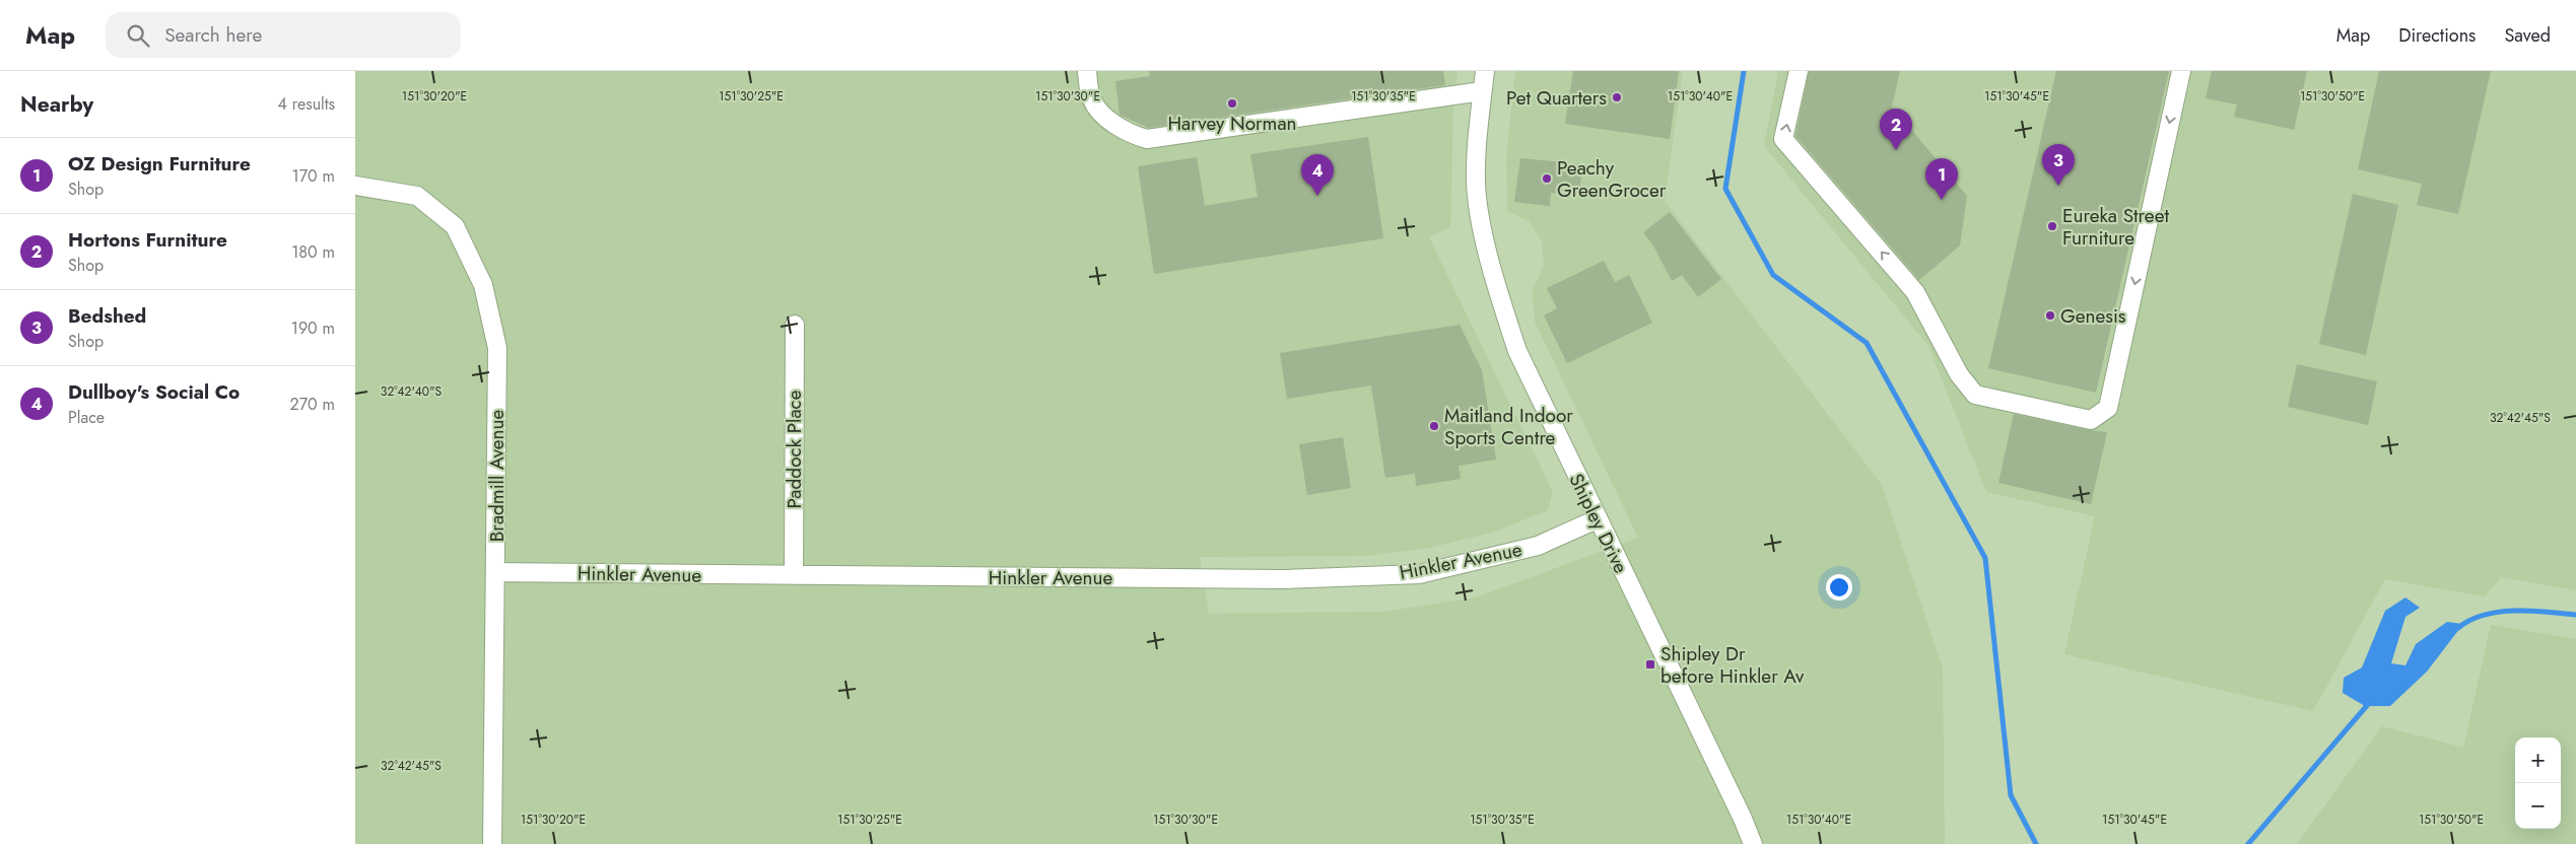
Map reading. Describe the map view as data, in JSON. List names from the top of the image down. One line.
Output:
{"streets":{"street":["Paddock Place","Bradmill Avenue","Shipley Drive","Hinkler Avenue"]},"crossings":[["Paddock Place","Hinkler Avenue"],["Bradmill Avenue","Hinkler Avenue"],["Shipley Drive","Hinkler Avenue"]],"places":{"other":["Pet Quarters","Harvey Norman","Peachy GreenGrocer","Eureka Street Furniture","Genesis","Maitland Indoor Sports Centre"],"transit":["Shipley Dr before Hinkler Av"]},"page":{"header":"Map","search":"Search here","nav":["Map","Directions","Saved"],"heading":["Nearby","4 results"],"pins":["2","3","4","1"],"list":[{"mark":"1","name":"OZ Design Furniture","note":"Shop","value":"170 m"},{"mark":"2","name":"Hortons Furniture","note":"Shop","value":"180 m"},{"mark":"3","name":"Bedshed","note":"Shop","value":"190 m"},{"mark":"4","name":"Dullboy's Social Co","note":"Place","value":"270 m"}],"map_buttons":["+","−"]},"coordinates":["151°30'20\"E","151°30'25\"E","151°30'30\"E","151°30'35\"E","151°30'40\"E","151°30'45\"E","151°30'50\"E","32°42'40\"S","32°42'45\"S"]}
